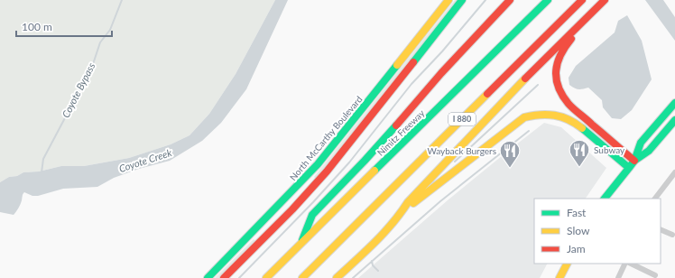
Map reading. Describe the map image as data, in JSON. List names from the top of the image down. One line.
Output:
{"streets":{"main road":["I 880","Nimitz Freeway","North McCarthy Boulevard"]},"water":["Coyote Bypass","Coyote Creek"],"places":{"restaurant":["Subway","Wayback Burgers"]},"legend":["Fast","Slow","Jam"],"scale_bar":"100 m"}
